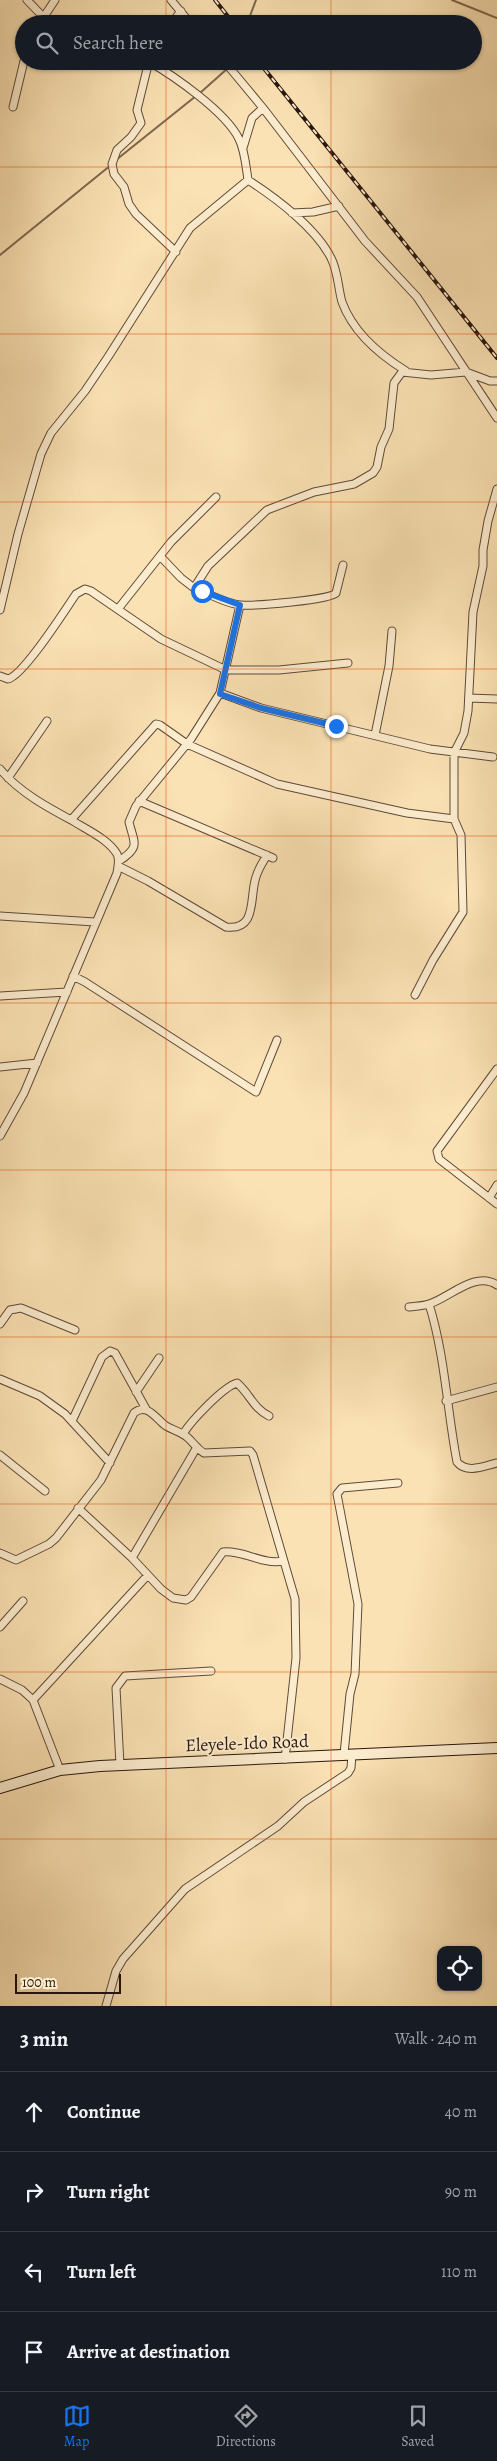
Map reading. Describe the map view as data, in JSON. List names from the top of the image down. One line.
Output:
{"streets":{"main road":["Eleyele-Ido Road"]},"scale_bar":"100 m","page":{"search":"Search here","scale":"100 m","heading":["3 min","Walk · 240 m"],"list":[["Continue","40 m"],["Turn right","90 m"],["Turn left","110 m"],"Arrive at destination"],"nav":["Map","Directions","Saved"]}}
